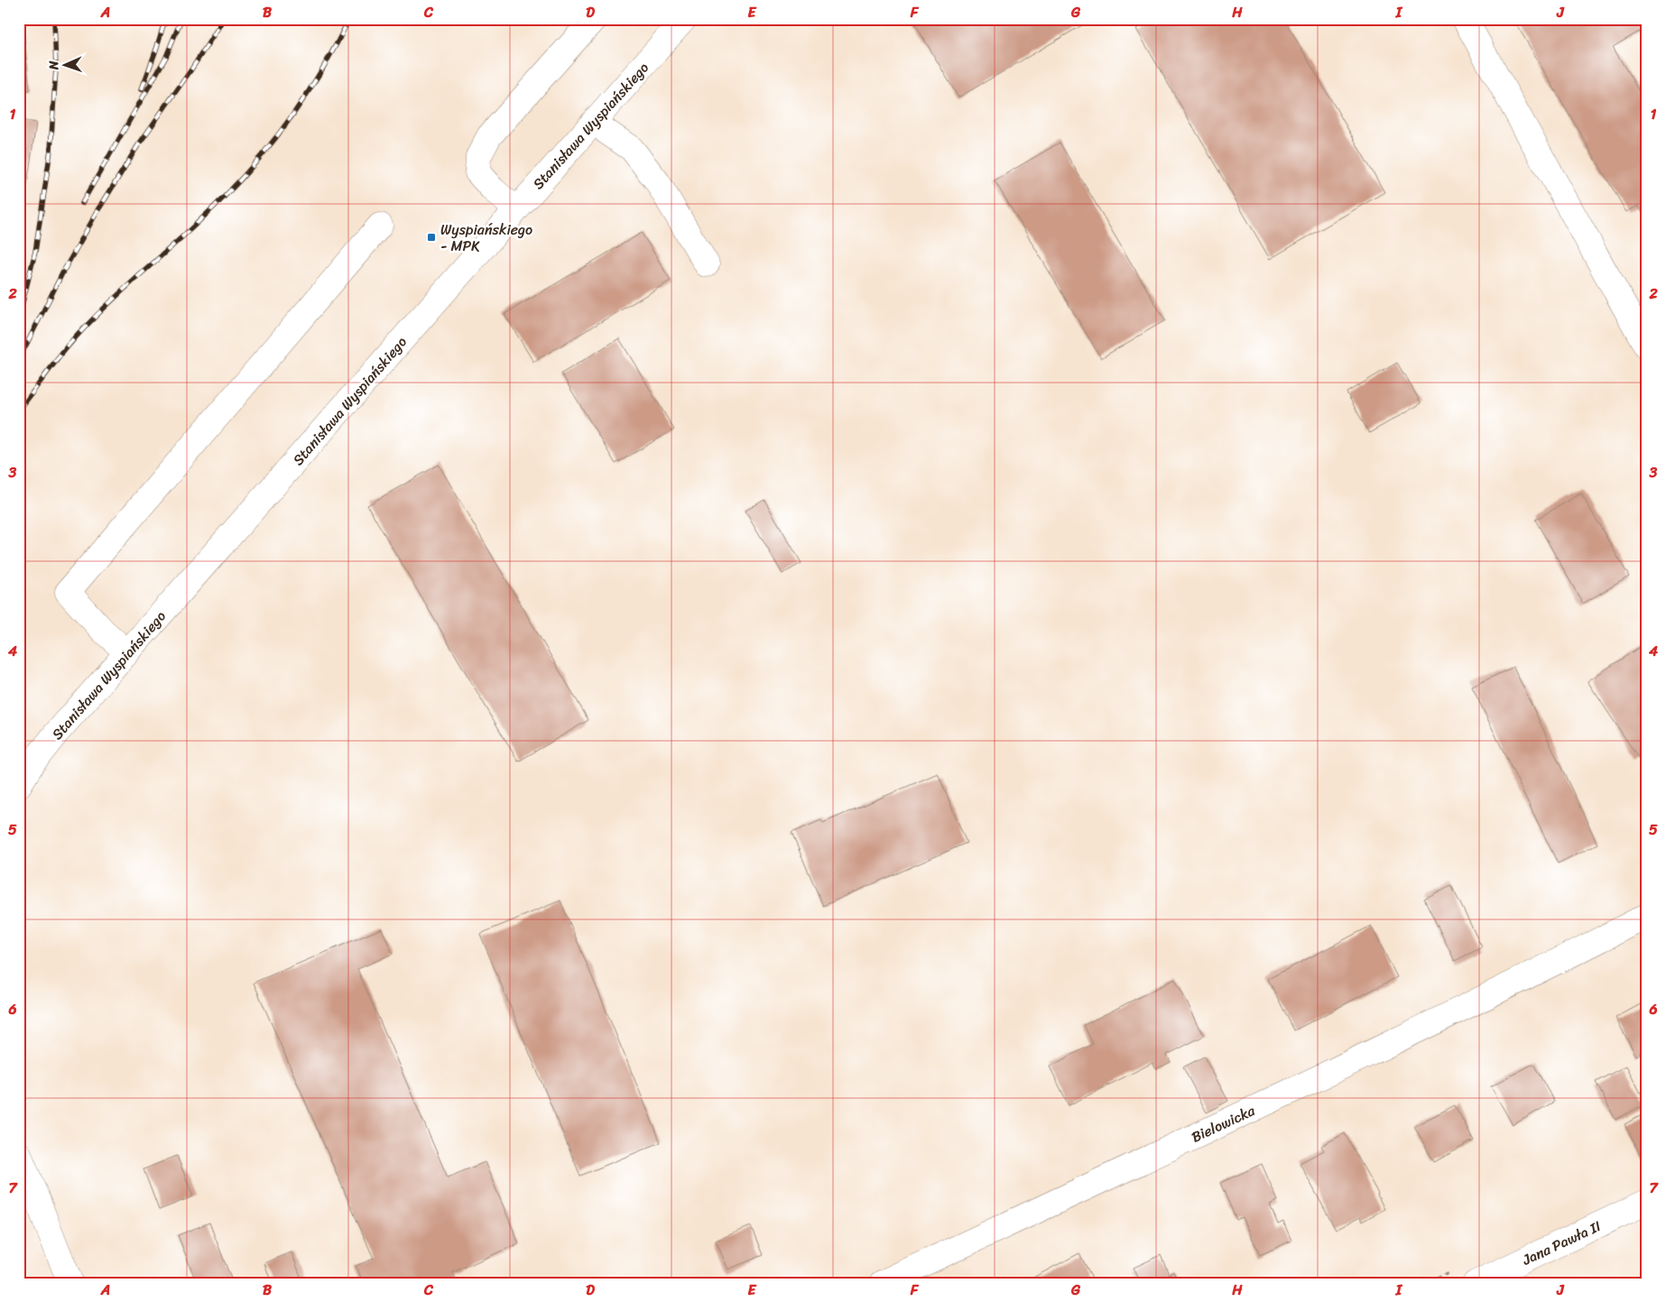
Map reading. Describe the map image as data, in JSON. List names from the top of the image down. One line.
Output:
{"streets":{"street":["Stanisława Wyspiańskiego","Bielowicka","Jana Pawła II"]},"places":{"transit":["Wyspiańskiego - MPK"]},"north":"left","grid":{"columns":["A","B","C","D","E","F","G","H","I","J"],"rows":["1","2","3","4","5","6","7"]}}
